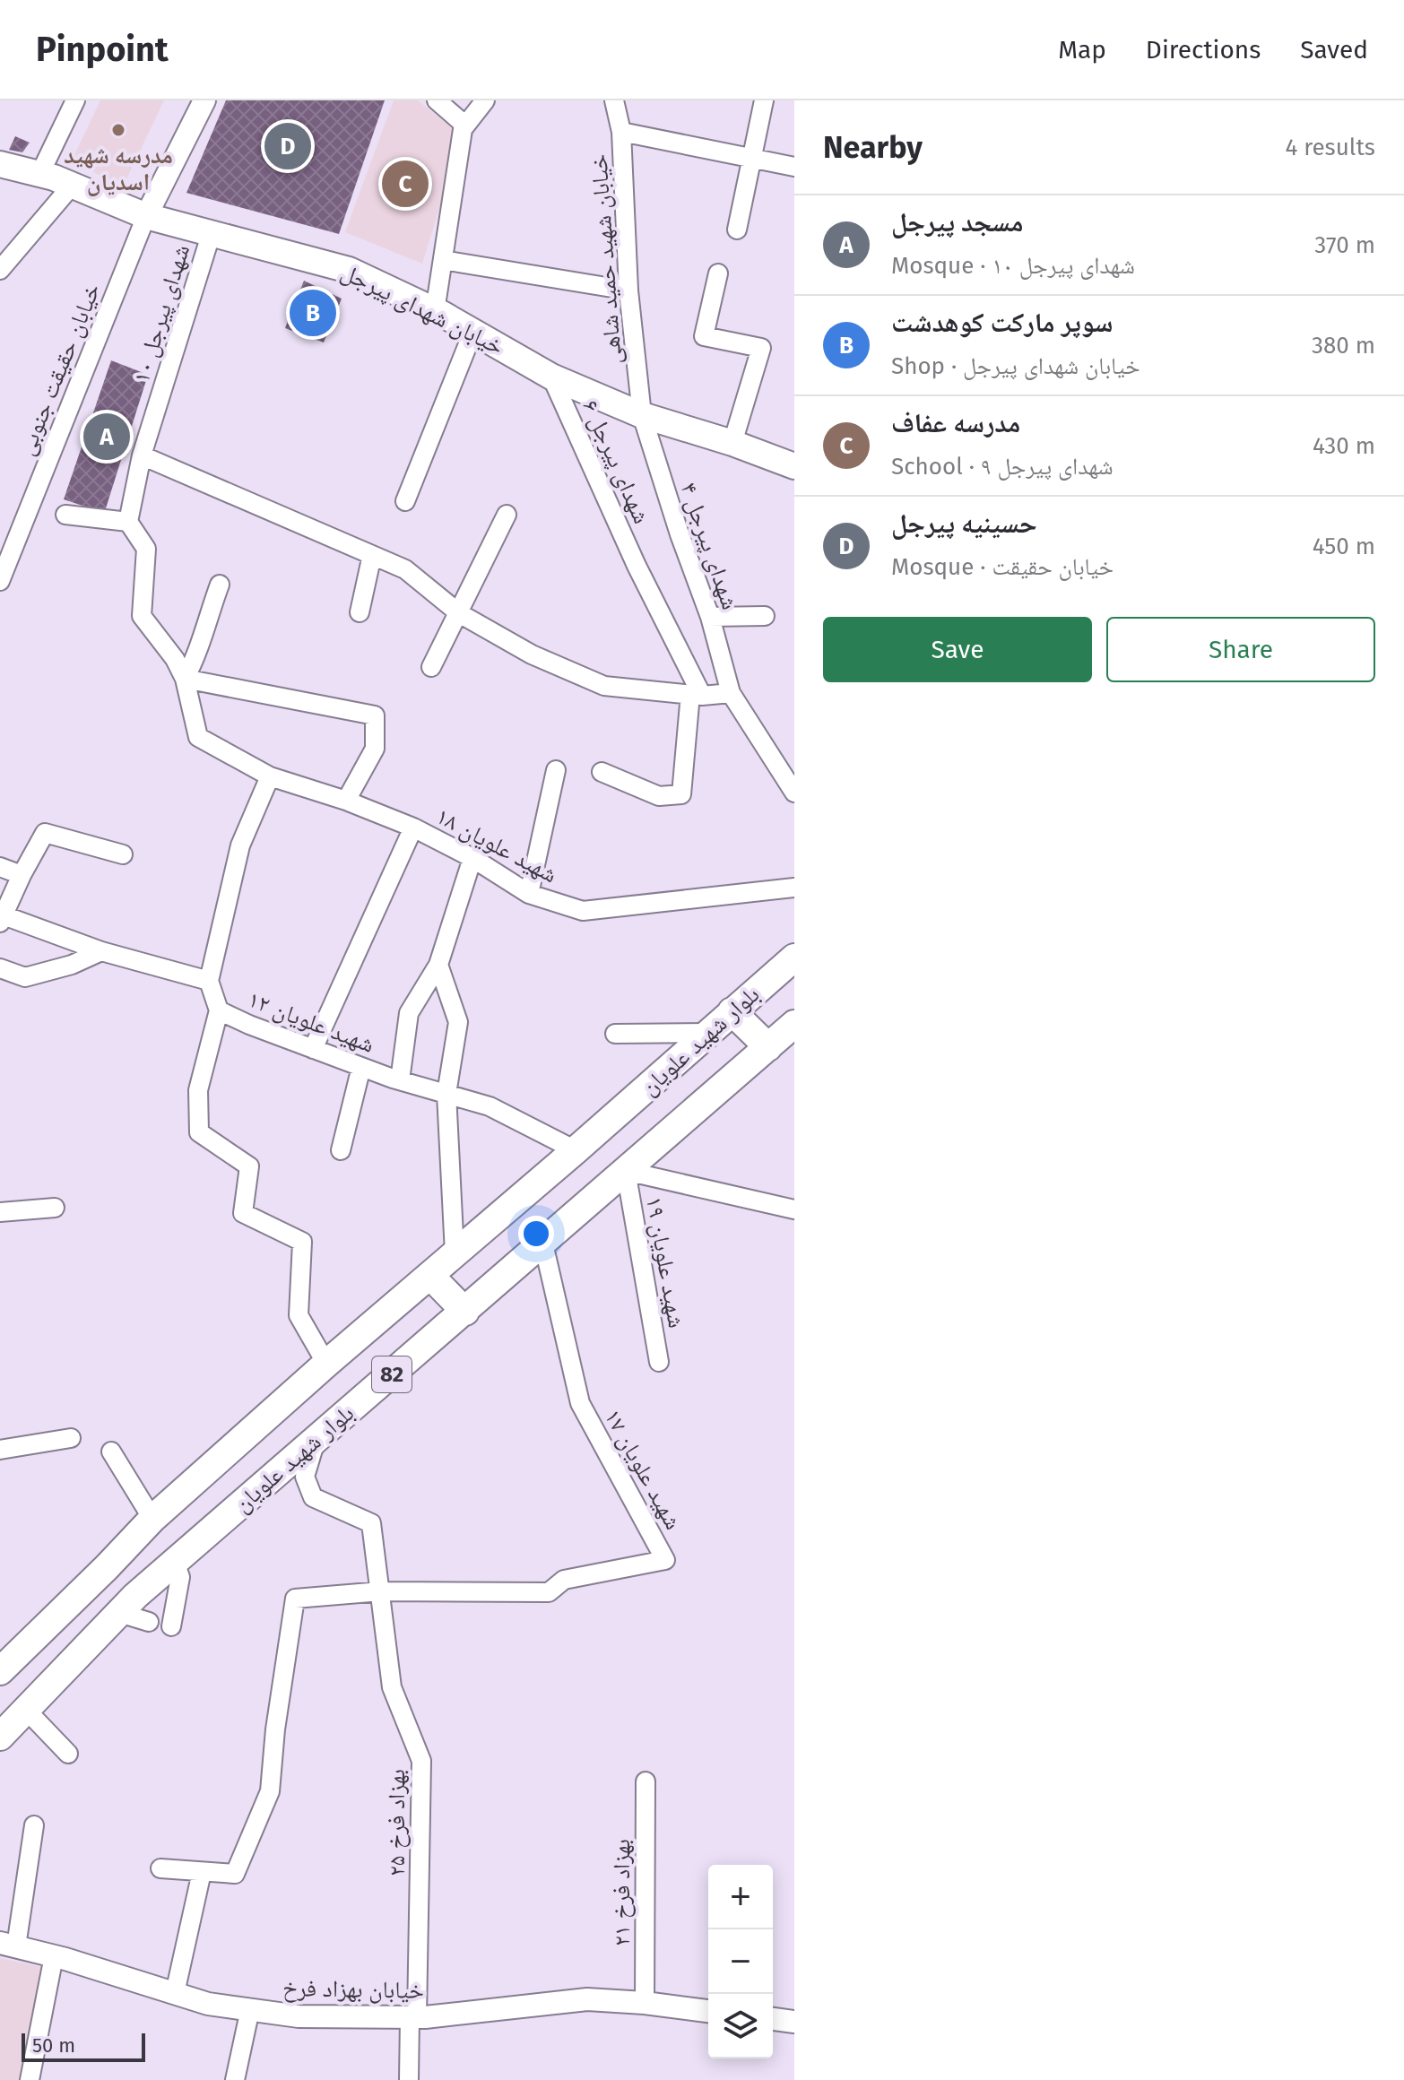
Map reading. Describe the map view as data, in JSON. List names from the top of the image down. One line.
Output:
{"streets":{"main road":["خیابان شهدای پیرجل","بلوار شهید علویان","82"],"street":["خیابان شهید حمید شاهی","شهدای پیرجل ۱۰","خیابان حقیقت جنوبی","شهدای پیرجل ۶","شهدای پیرجل ۴","شهید علویان ۱۸","شهید علویان ۱۲","شهید علویان ۱۹","شهید علویان ۱۷","بهزاد فرخ ۲۵","بهزاد فرخ ۲۱","خیابان بهزاد فرخ"]},"crossings":[["خیابان شهید حمید شاهی","خیابان شهدای پیرجل"],["خیابان شهید حمید شاهی","شهدای پیرجل ۴"],["خیابان شهدای پیرجل","شهدای پیرجل ۱۰"],["خیابان شهدای پیرجل","خیابان حقیقت جنوبی"],["خیابان شهدای پیرجل","شهدای پیرجل ۶"],["خیابان شهدای پیرجل","شهدای پیرجل ۴"],["شهدای پیرجل ۱۰","شهید علویان ۱۸"],["شهید علویان ۱۲","بلوار شهید علویان"],["بلوار شهید علویان","شهید علویان ۱۹"],["بلوار شهید علویان","شهید علویان ۱۷"],["بلوار شهید علویان","بهزاد فرخ ۲۵"],["شهید علویان ۱۷","بهزاد فرخ ۲۵"],["بهزاد فرخ ۲۵","خیابان بهزاد فرخ"],["بهزاد فرخ ۲۱","خیابان بهزاد فرخ"]],"places":["مدرسه شهید اسدیان"],"scale_bar":"50 m","page":{"header":"Pinpoint","nav":["Map","Directions","Saved"],"heading":["Nearby","4 results"],"pins":["D","C","B","A"],"list":[{"mark":"A","name":"مسجد پیرجل","note":"Mosque · شهدای پیرجل ۱۰","value":"370 m"},{"mark":"B","name":"سوپر مارکت کوهدشت","note":"Shop · خیابان شهدای پیرجل","value":"380 m"},{"mark":"C","name":"مدرسه عفاف","note":"School · شهدای پیرجل ۹","value":"430 m"},{"mark":"D","name":"حسینیه پیرجل","note":"Mosque · خیابان حقیقت","value":"450 m"}],"buttons":["Save","Share"],"map_buttons":["+","−"],"scale":"50 m"}}
